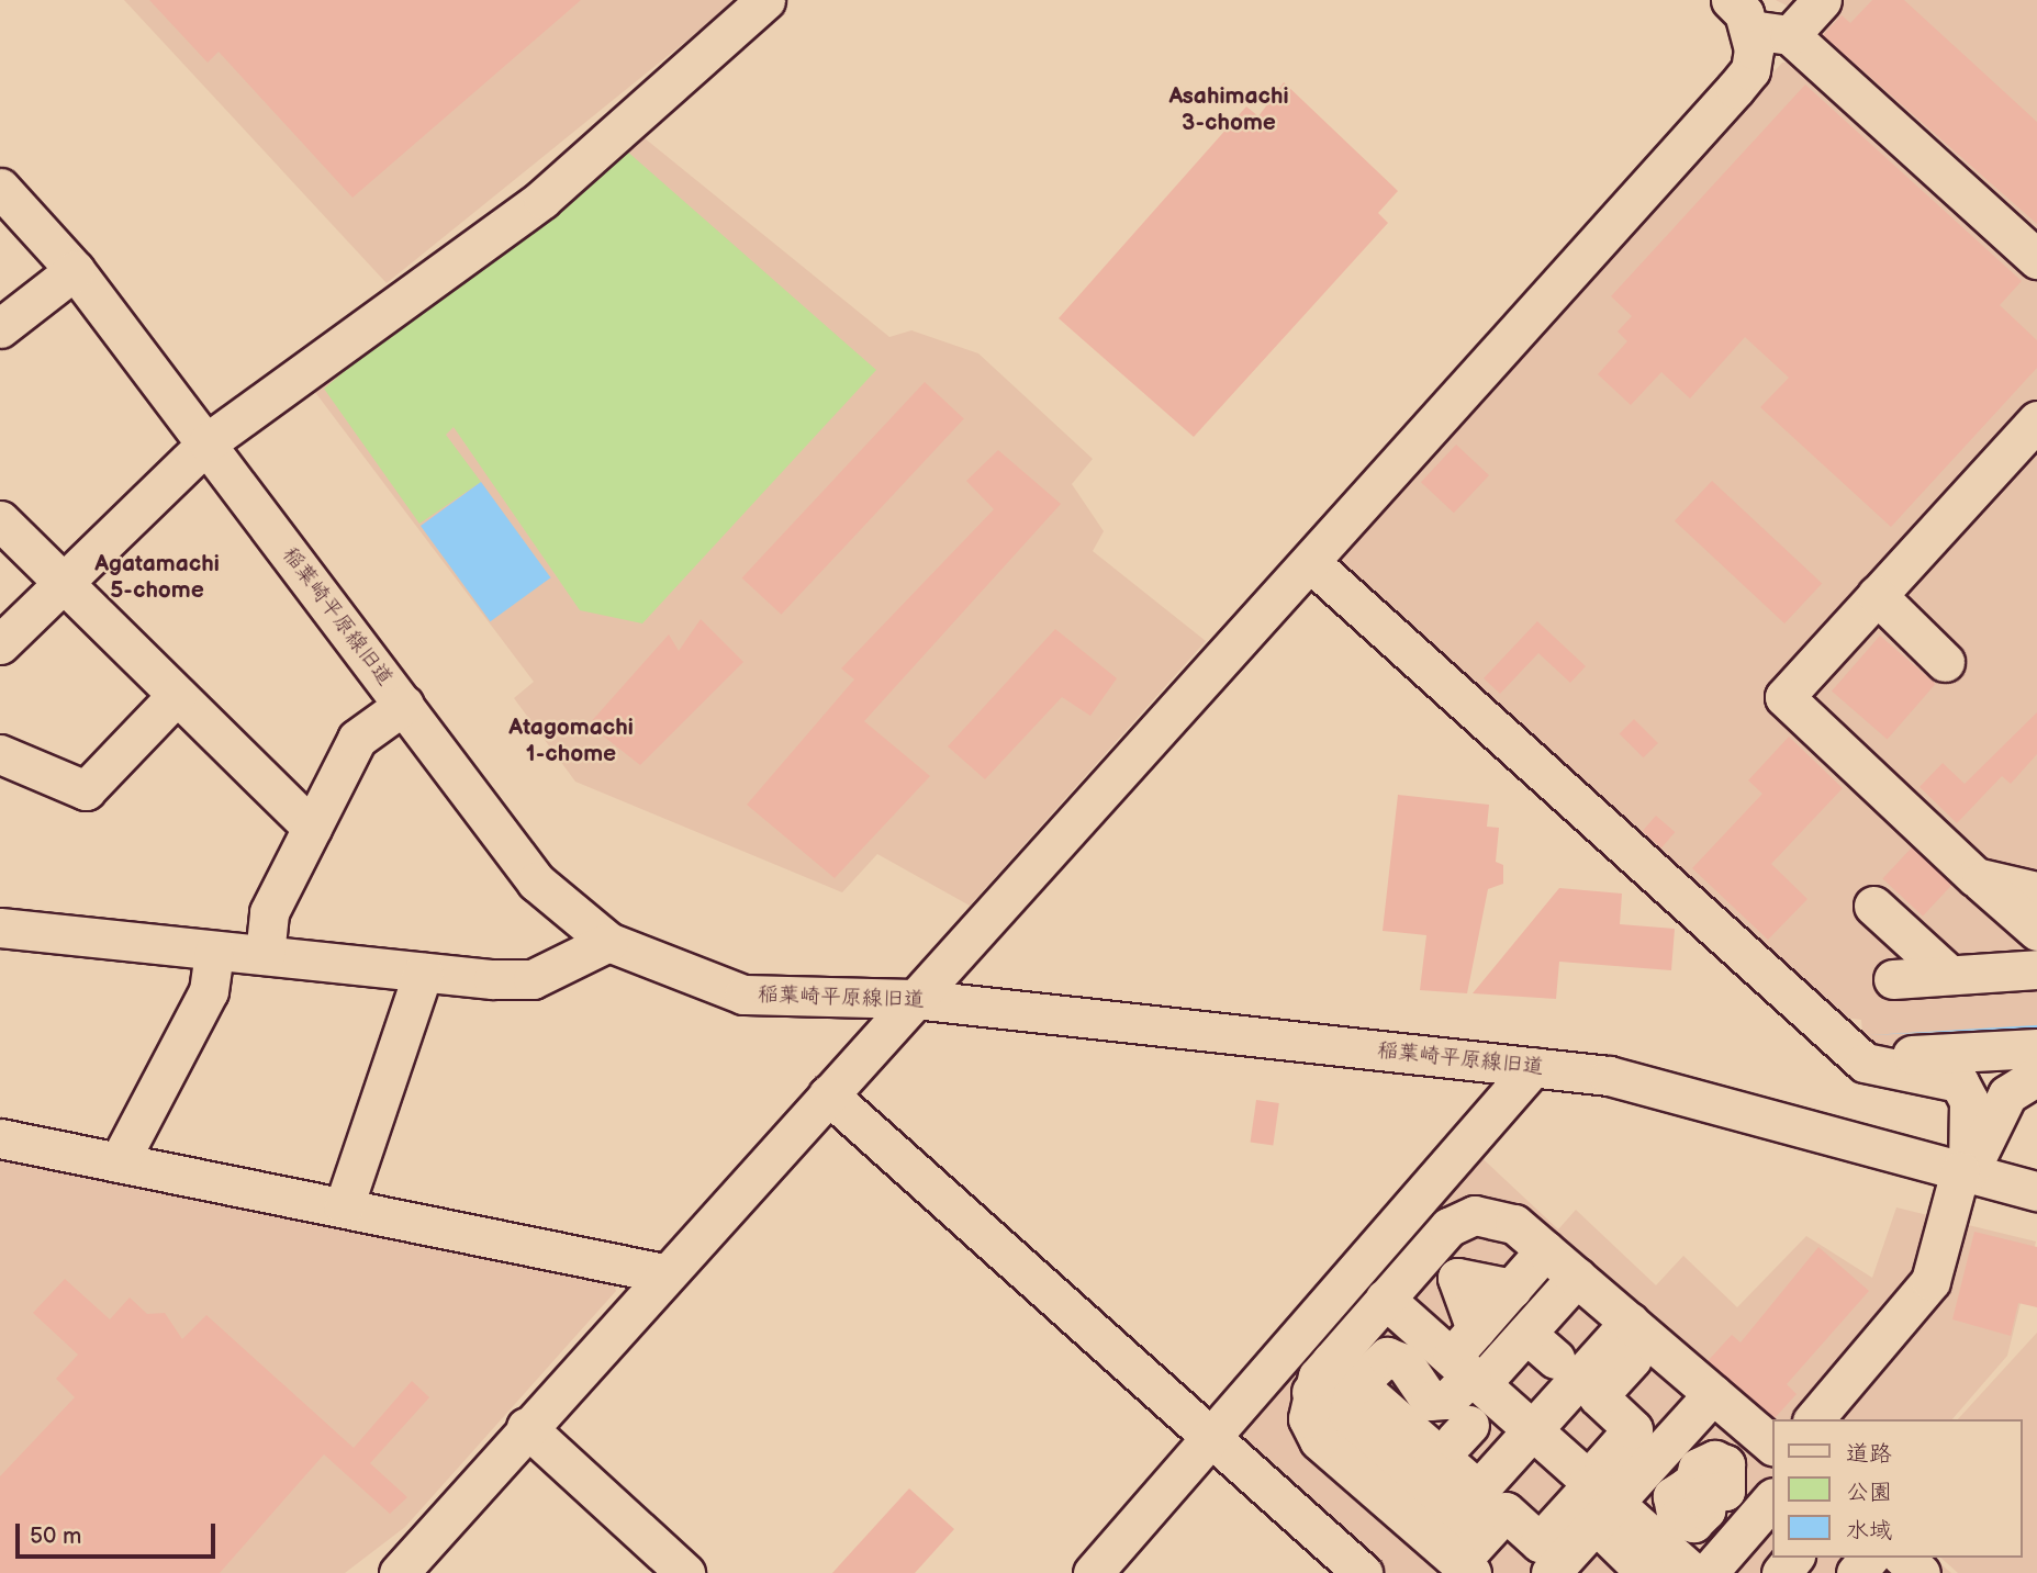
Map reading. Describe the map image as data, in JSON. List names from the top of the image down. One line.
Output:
{"streets":{"street":["稲葉崎平原線旧道"]},"districts":["Asahimachi 3-chome","Agatamachi 5-chome","Atagomachi 1-chome"],"legend":["道路","公園","水域"],"scale_bar":"50 m"}
